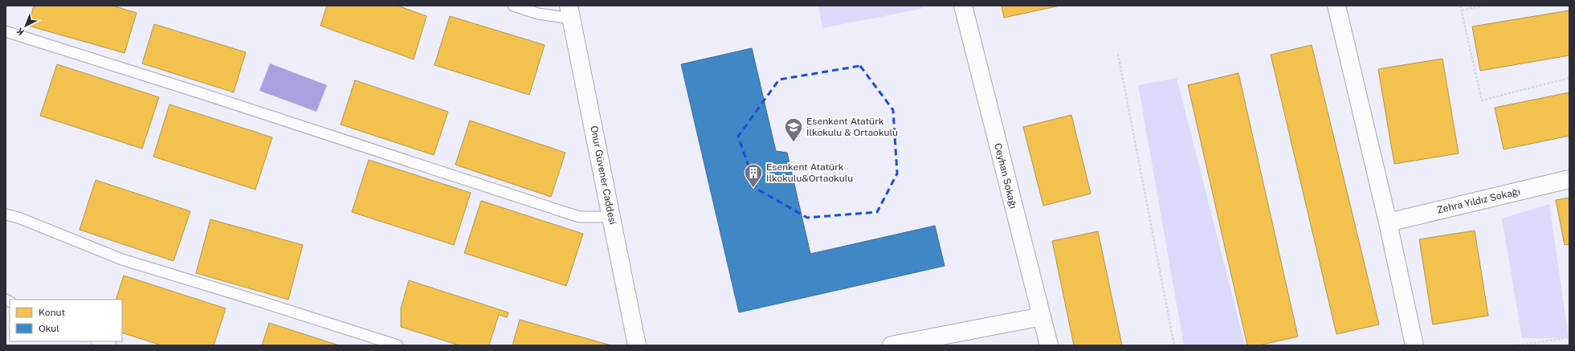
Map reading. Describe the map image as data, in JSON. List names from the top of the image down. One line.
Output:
{"streets":{"street":["Onur Güvener Caddesi","Ceyhan Sokağı","Zehra Yıldız Sokağı"]},"places":{"school or university":["Esenkent Atatürk İlkokulu & Ortaokulu"],"building":["Esenkent Atatürk İlkokulu&Ortaokulu"]},"legend":["Konut","Okul"],"north":"bottom left"}
